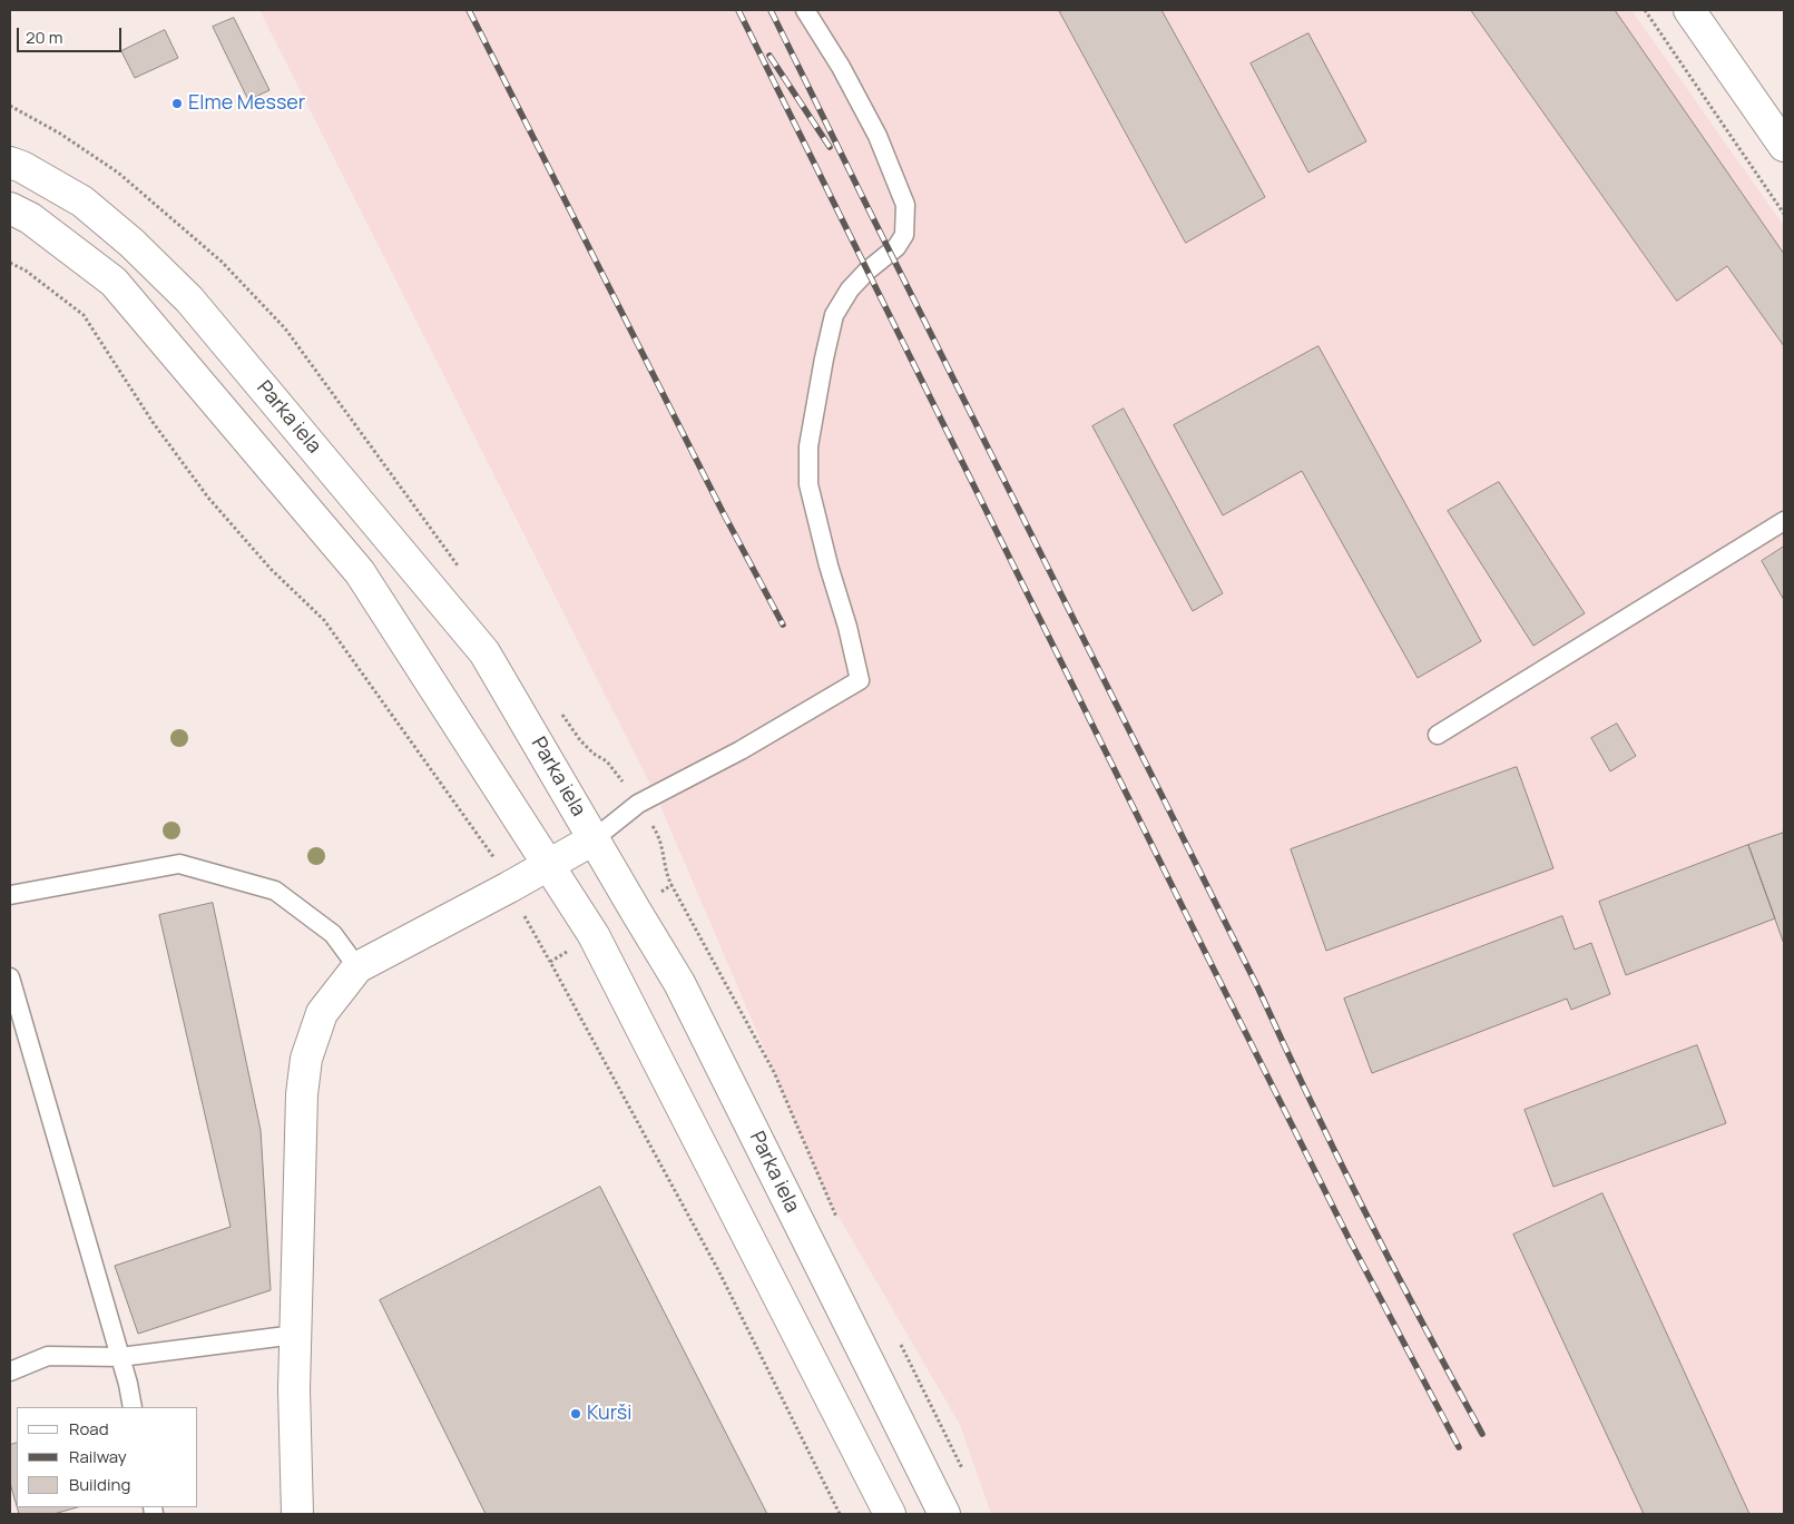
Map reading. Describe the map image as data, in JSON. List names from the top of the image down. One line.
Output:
{"streets":{"main road":["Parka iela"]},"places":["Elme Messer","Kurši"],"legend":["Road","Railway","Building"],"scale_bar":"20 m"}
